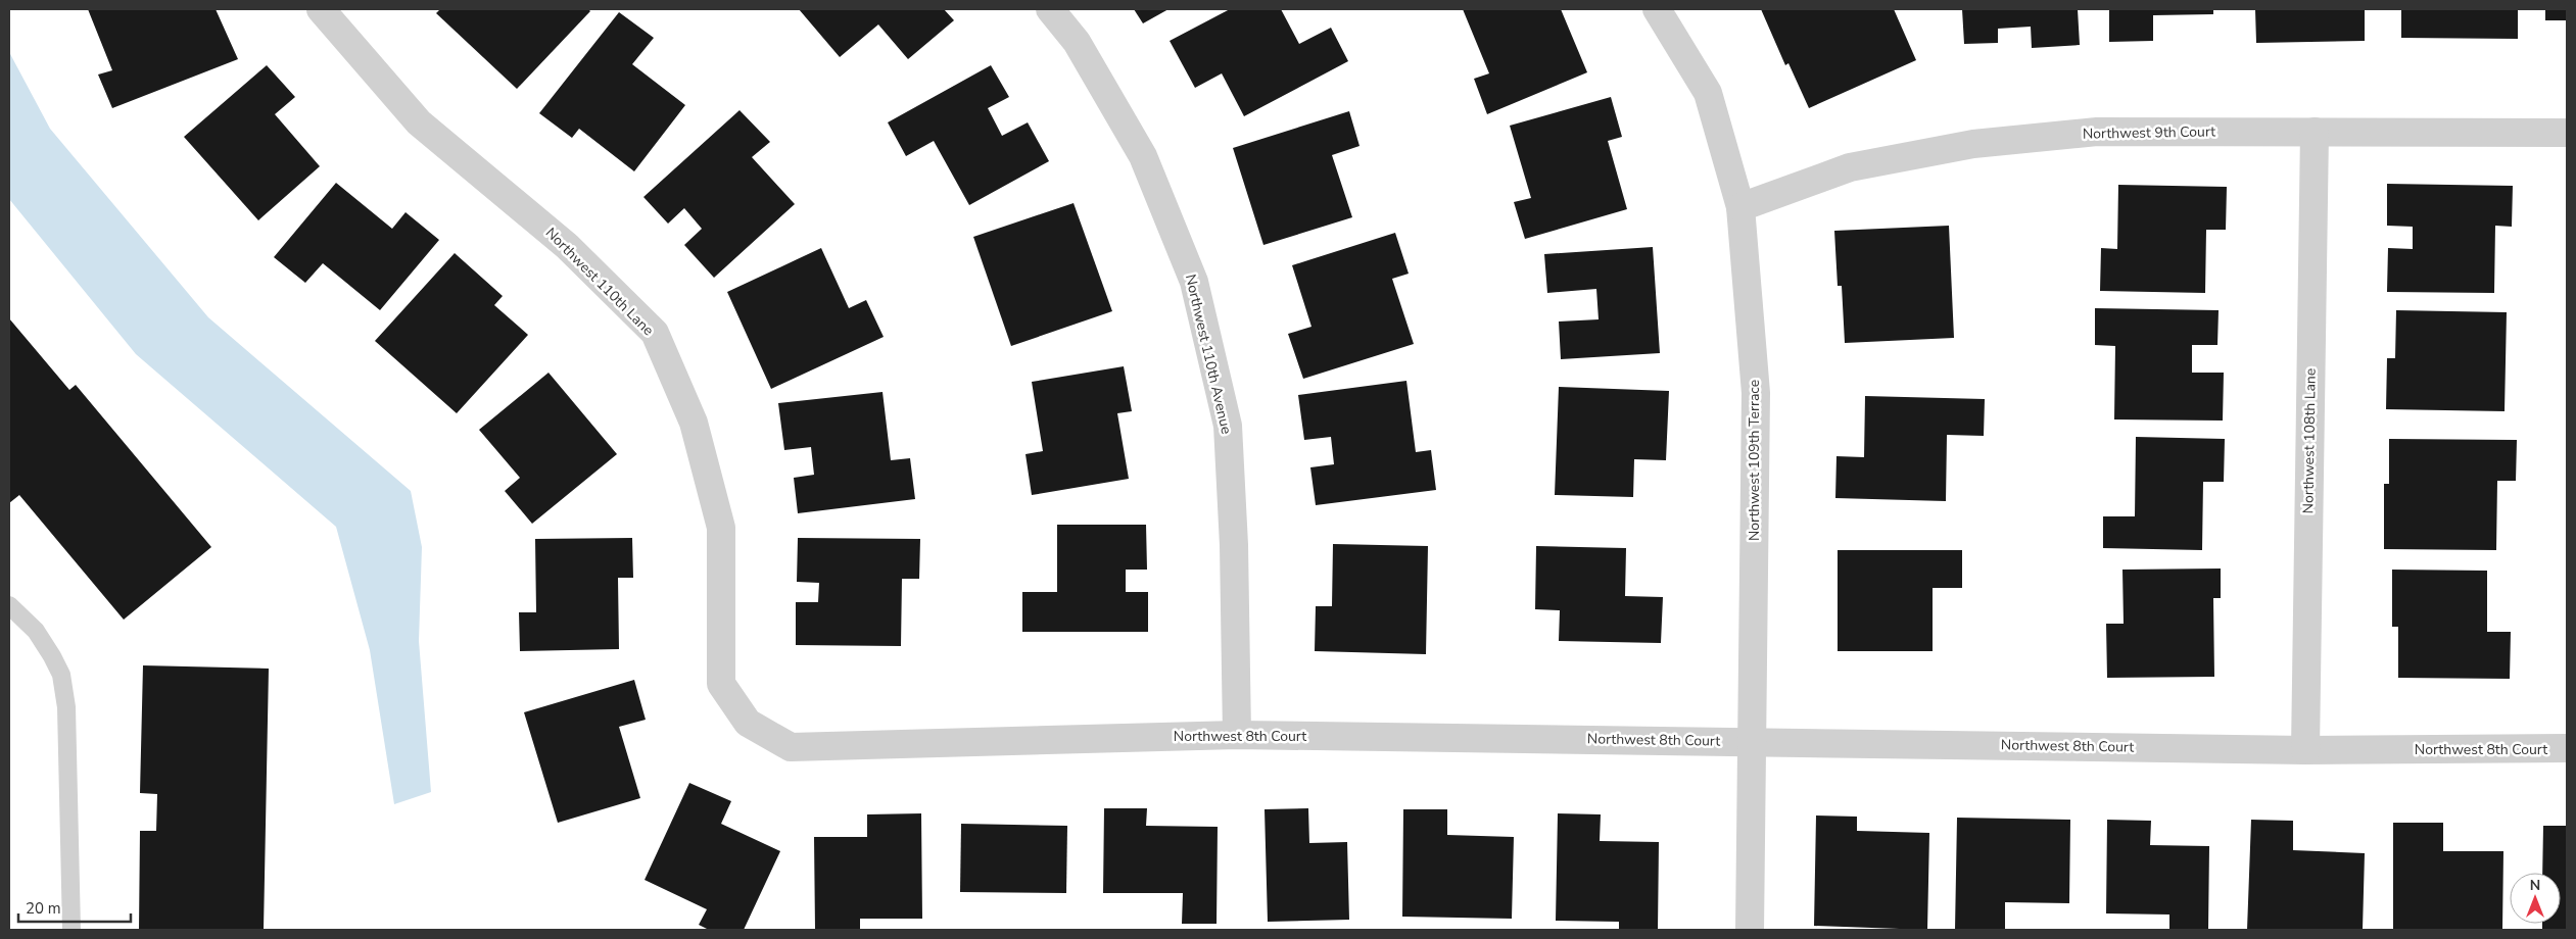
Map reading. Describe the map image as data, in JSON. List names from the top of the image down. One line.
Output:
{"streets":{"street":["Northwest 9th Court","Northwest 110th Lane","Northwest 110th Avenue","Northwest 108th Lane","Northwest 109th Terrace","Northwest 8th Court"]},"crossings":[["Northwest 9th Court","Northwest 108th Lane"],["Northwest 9th Court","Northwest 109th Terrace"],["Northwest 110th Lane","Northwest 8th Court"],["Northwest 110th Avenue","Northwest 8th Court"],["Northwest 108th Lane","Northwest 8th Court"],["Northwest 109th Terrace","Northwest 8th Court"]],"scale_bar":"20 m","north":"top"}
